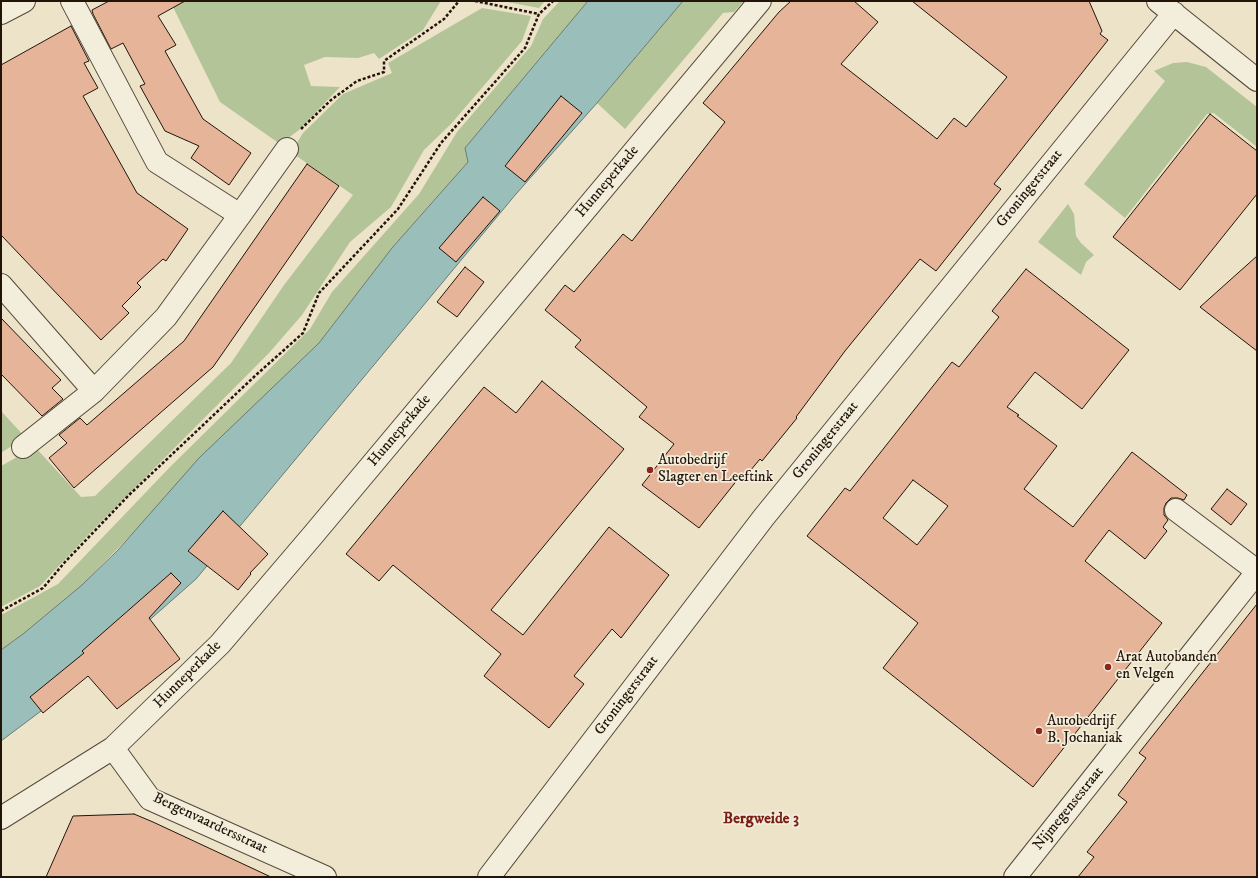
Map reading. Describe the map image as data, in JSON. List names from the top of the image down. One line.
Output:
{"streets":{"street":["Hunneperkade","Groningerstraat","Nijmegensestraat","Bergenvaardersstraat"]},"crossings":[["Hunneperkade","Bergenvaardersstraat"]],"districts":["Bergweide 3"],"places":["Autobedrijf Slagter en Leeftink","Arat Autobanden en Velgen","Autobedrijf B. Jochaniak"]}
